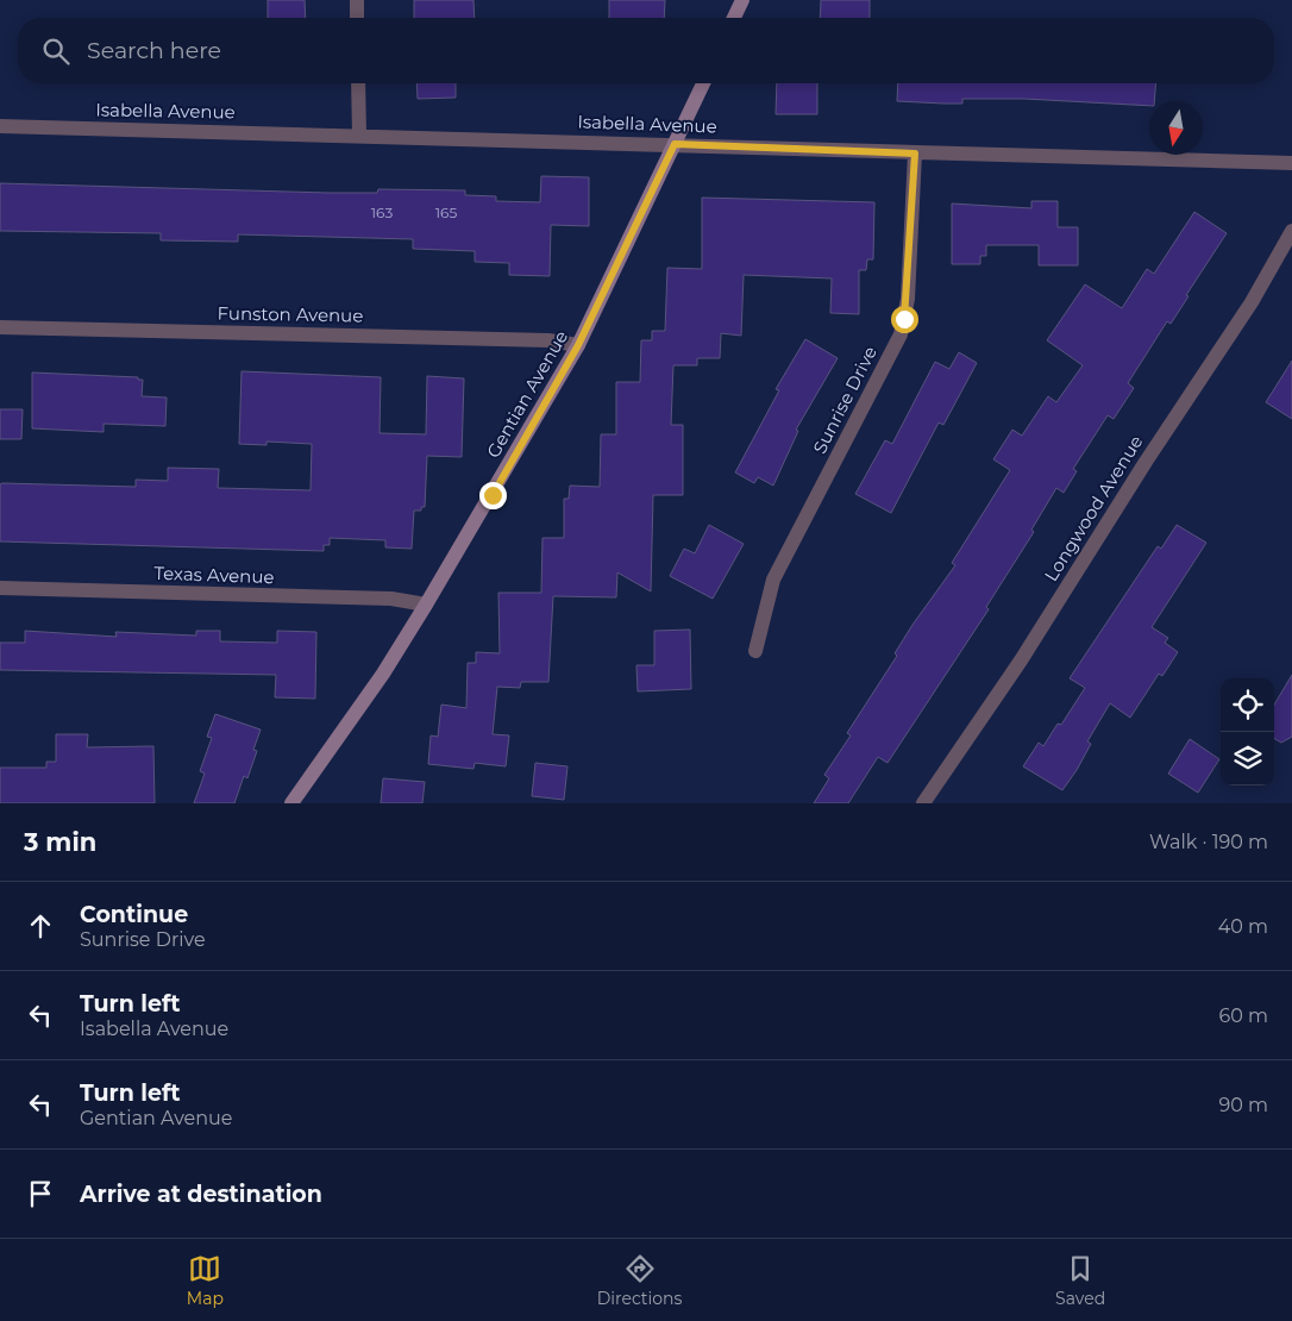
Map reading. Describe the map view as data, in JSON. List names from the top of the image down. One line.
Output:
{"streets":{"street":["Isabella Avenue","Funston Avenue","Gentian Avenue","Sunrise Drive","Longwood Avenue","Texas Avenue"]},"crossings":[["Isabella Avenue","Gentian Avenue"],["Isabella Avenue","Sunrise Drive"],["Funston Avenue","Gentian Avenue"],["Gentian Avenue","Texas Avenue"]],"house_numbers":["163","165"],"north":"bottom","page":{"search":"Search here","heading":["3 min","Walk · 190 m"],"list":[["Continue","Sunrise Drive","40 m"],["Turn left","Isabella Avenue","60 m"],["Turn left","Gentian Avenue","90 m"],"Arrive at destination"],"nav":["Map","Directions","Saved"]}}
